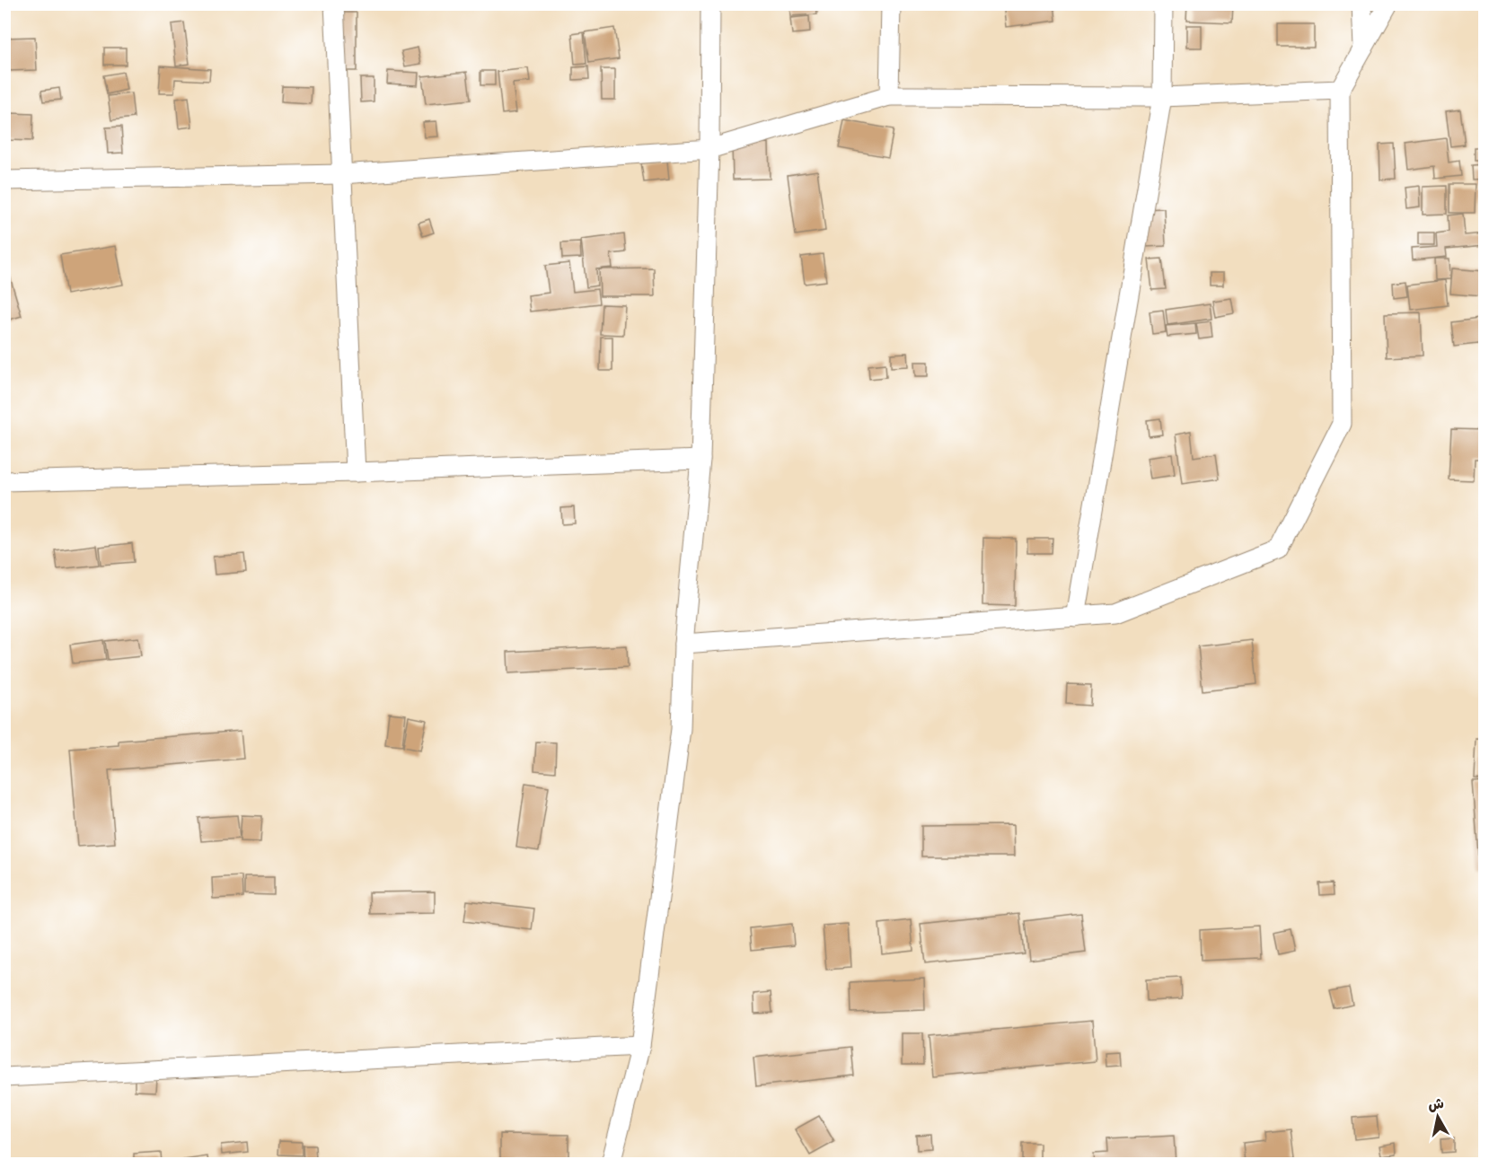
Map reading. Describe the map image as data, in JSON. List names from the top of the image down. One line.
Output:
{"north":"top"}
